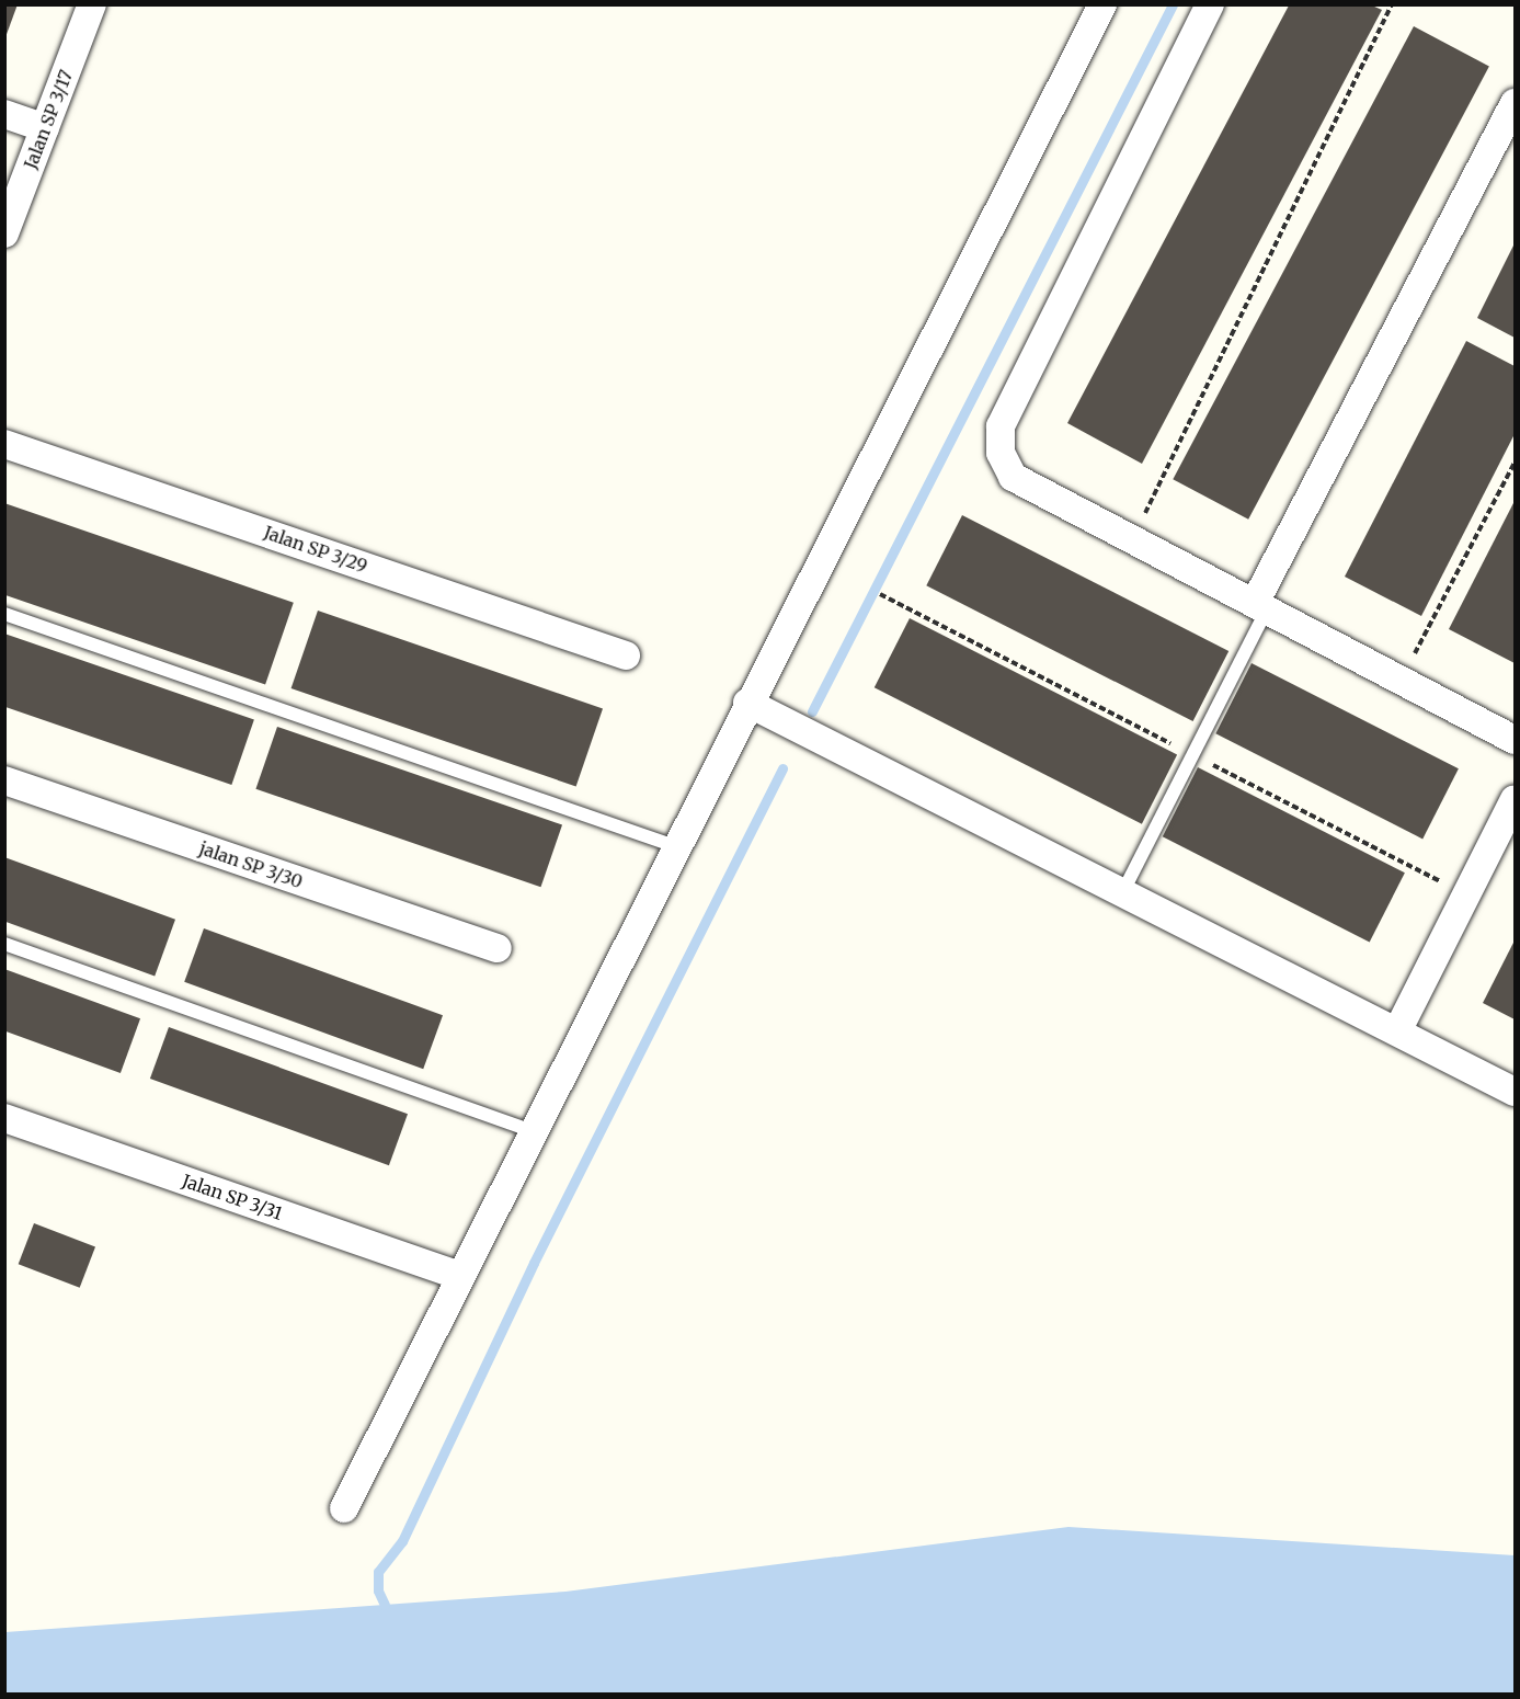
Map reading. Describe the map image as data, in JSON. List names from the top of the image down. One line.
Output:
{"streets":{"street":["Jalan SP 3/17","Jalan SP 3/29","jalan SP 3/30","Jalan SP 3/31"]}}
